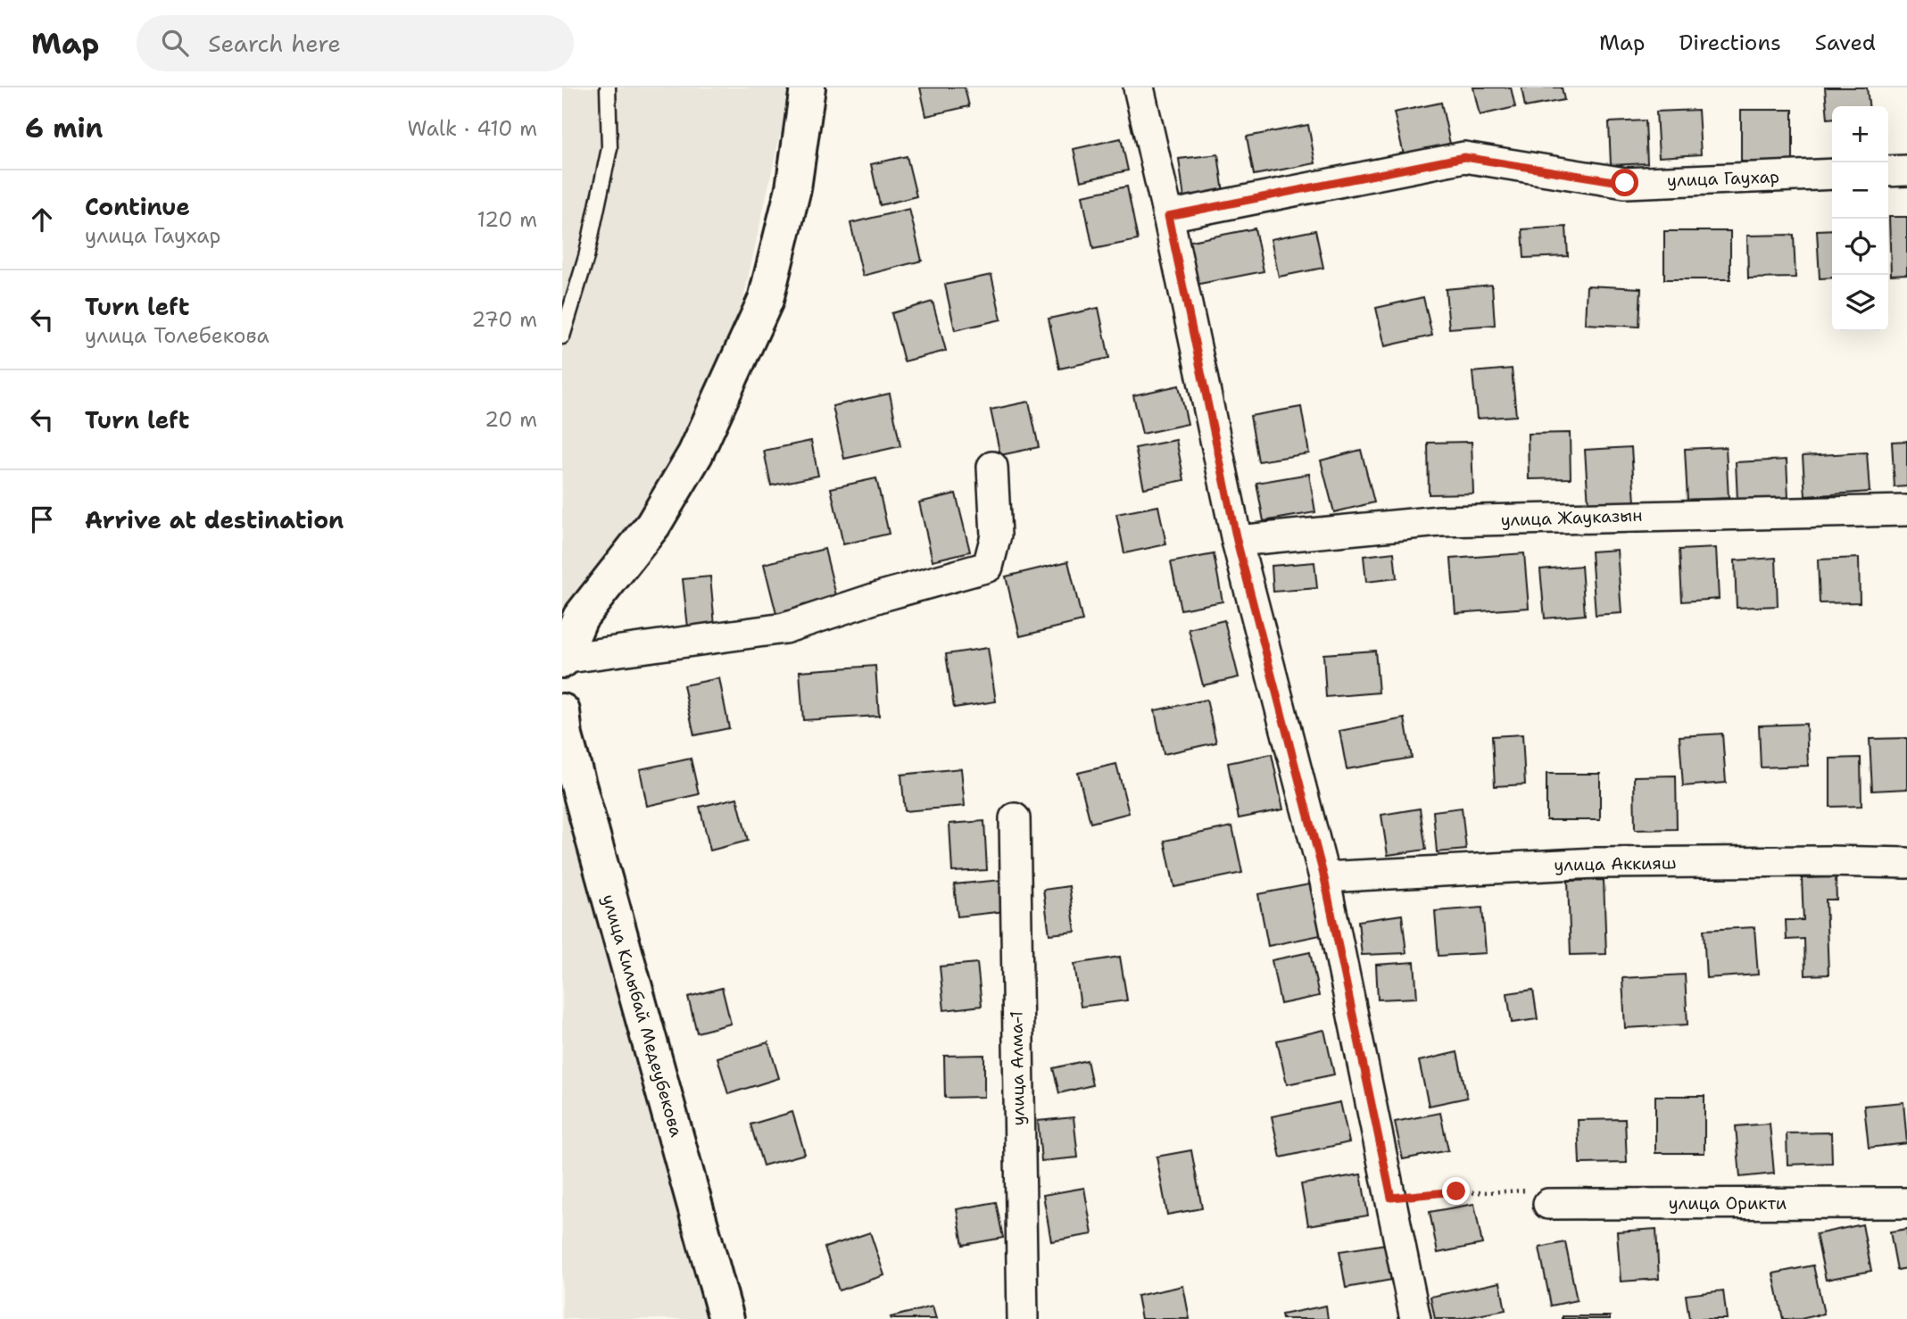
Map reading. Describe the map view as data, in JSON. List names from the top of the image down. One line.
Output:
{"streets":{"main road":["улица Килыбай Медеубекова"],"street":["улица Гаухар","улица Жауказын","улица Аккияш","улица Алма-1","улица Орикти"]},"page":{"header":"Map","search":"Search here","nav":["Map","Directions","Saved"],"heading":["6 min","Walk · 410 m"],"map_buttons":["+","−"],"list":[["Continue","улица Гаухар","120 m"],["Turn left","улица Толебекова","270 m"],["Turn left","20 m"],"Arrive at destination"]}}
